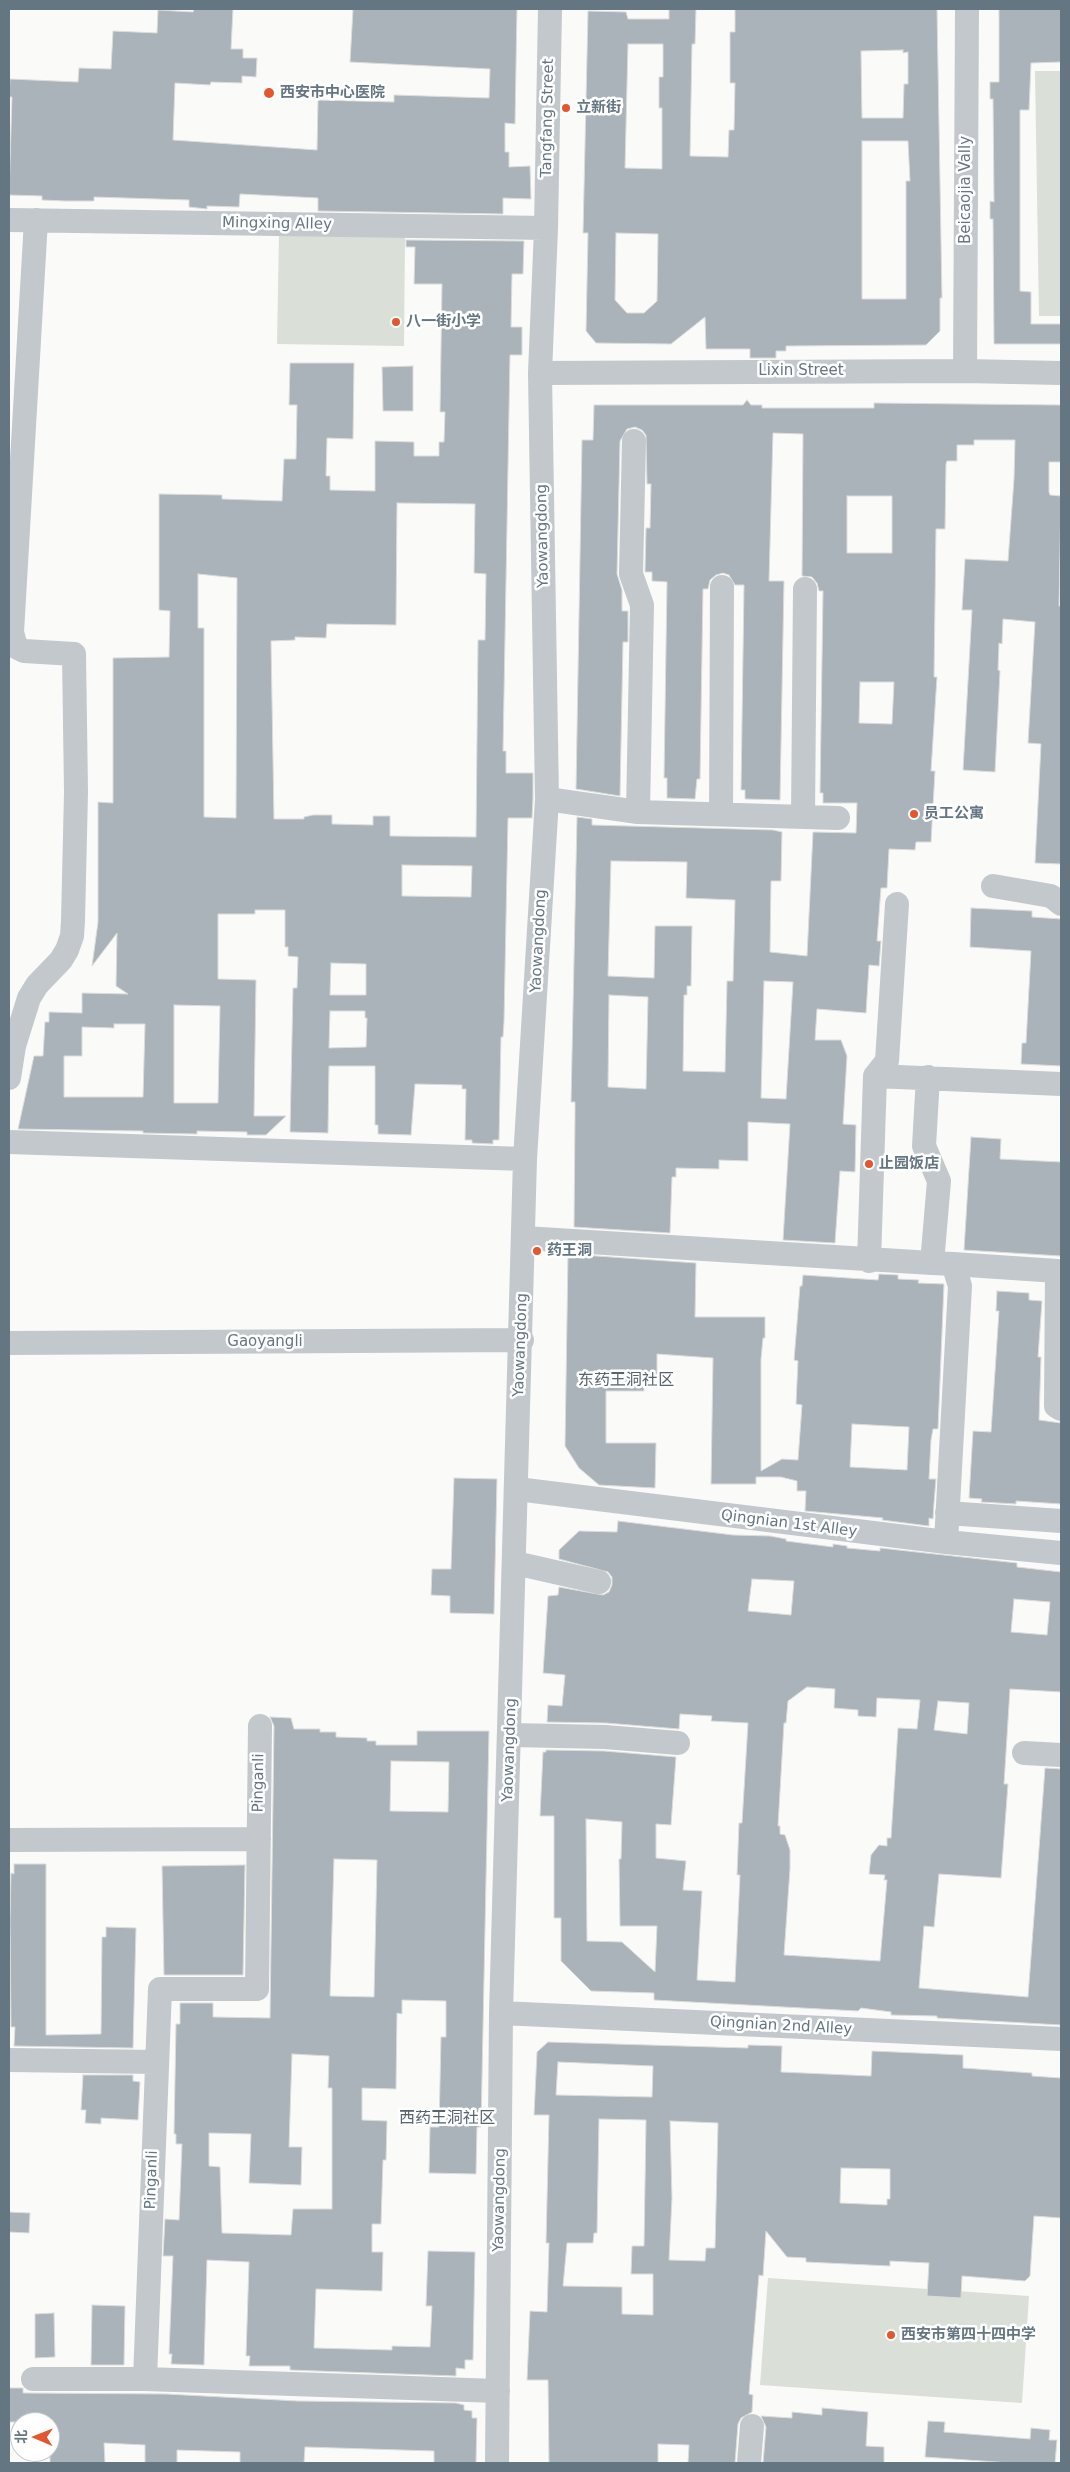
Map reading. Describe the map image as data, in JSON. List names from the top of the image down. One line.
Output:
{"streets":{"street":["Tangfang Street","Beicaojia Vally","Mingxing Alley","Lixin Street","Yaowangdong","Gaoyangli","Qingnian 1st Alley","Pinganli","Qingnian 2nd Alley"]},"crossings":[["Tangfang Street","Mingxing Alley"],["Tangfang Street","Yaowangdong"],["Beicaojia Vally","Lixin Street"],["Mingxing Alley","Yaowangdong"],["Lixin Street","Yaowangdong"],["Yaowangdong","Gaoyangli"],["Yaowangdong","Qingnian 1st Alley"],["Yaowangdong","Qingnian 2nd Alley"]],"districts":["东药王洞社区","西药王洞社区"],"places":["西安市中心医院","立新街","八一街小学","员工公寓","止园饭店","药王洞","西安市第四十四中学"],"north":"left"}
